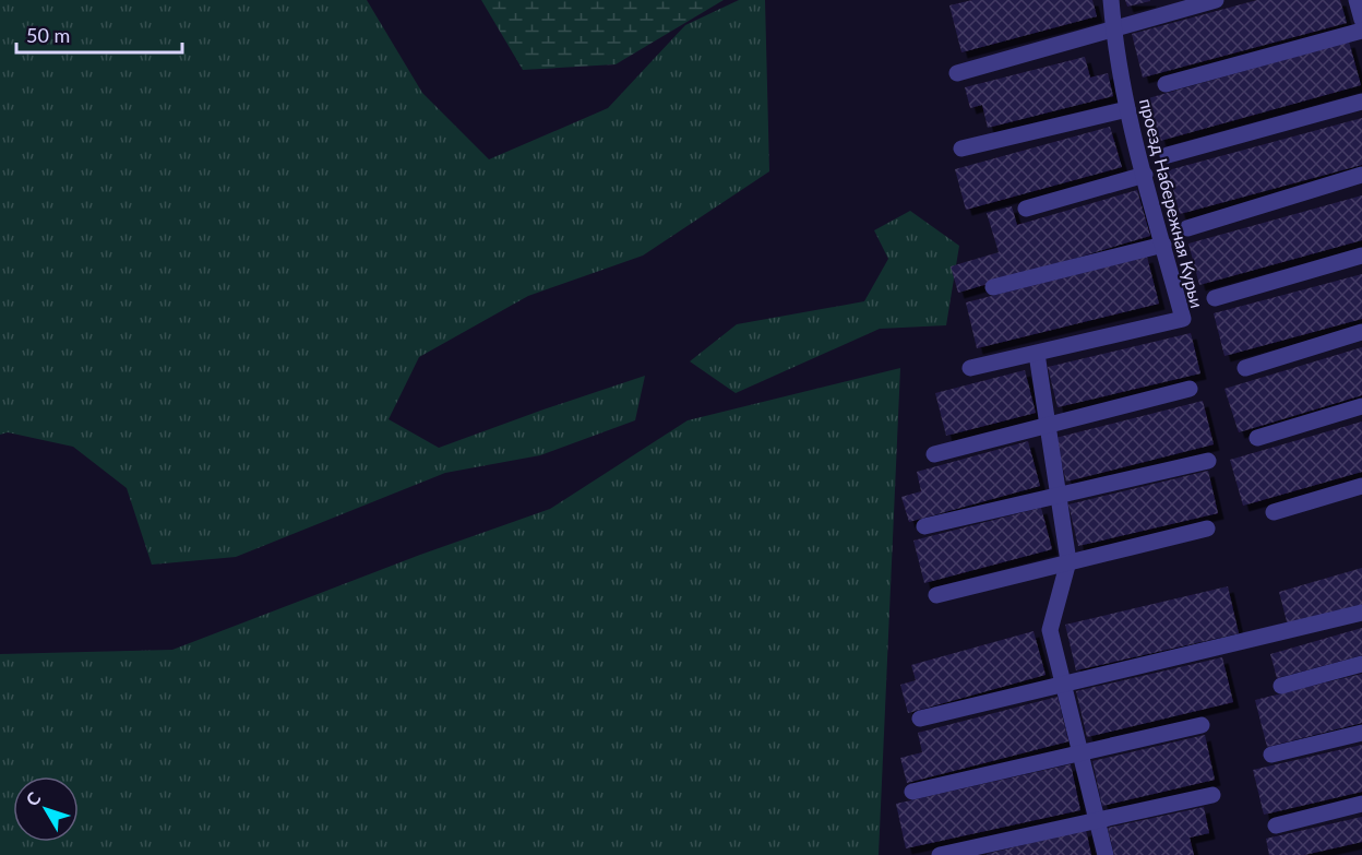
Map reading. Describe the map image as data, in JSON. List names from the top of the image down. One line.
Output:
{"streets":{"lane":["проезд Набережная Курьи"]},"scale_bar":"50 m","north":"top left"}
